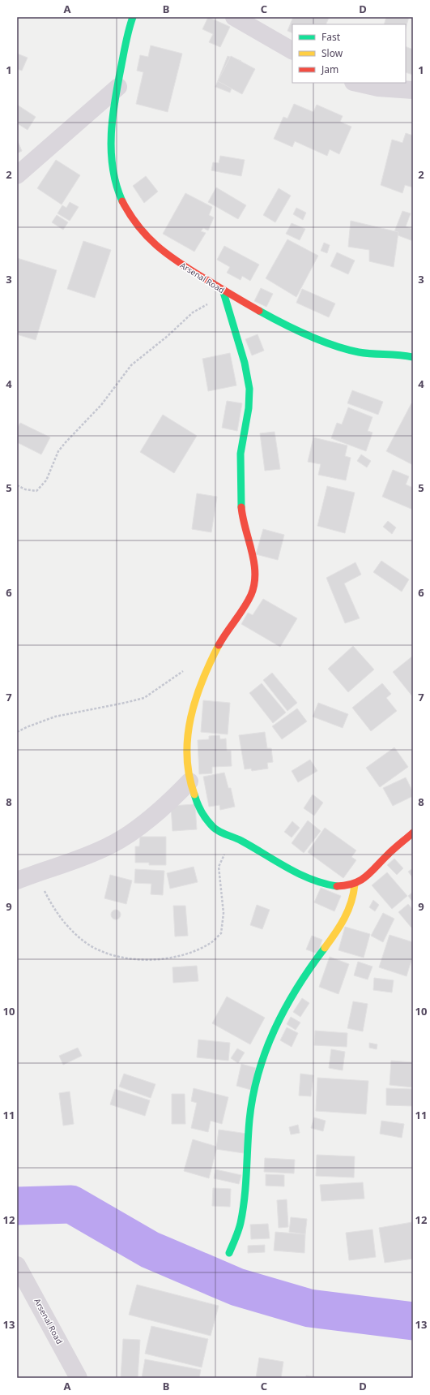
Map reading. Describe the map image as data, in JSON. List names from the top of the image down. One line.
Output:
{"streets":{"street":["Arsenal Road"]},"legend":["Fast","Slow","Jam"],"grid":{"columns":["A","B","C","D"],"rows":["1","2","3","4","5","6","7","8","9","10","11","12","13"]}}
